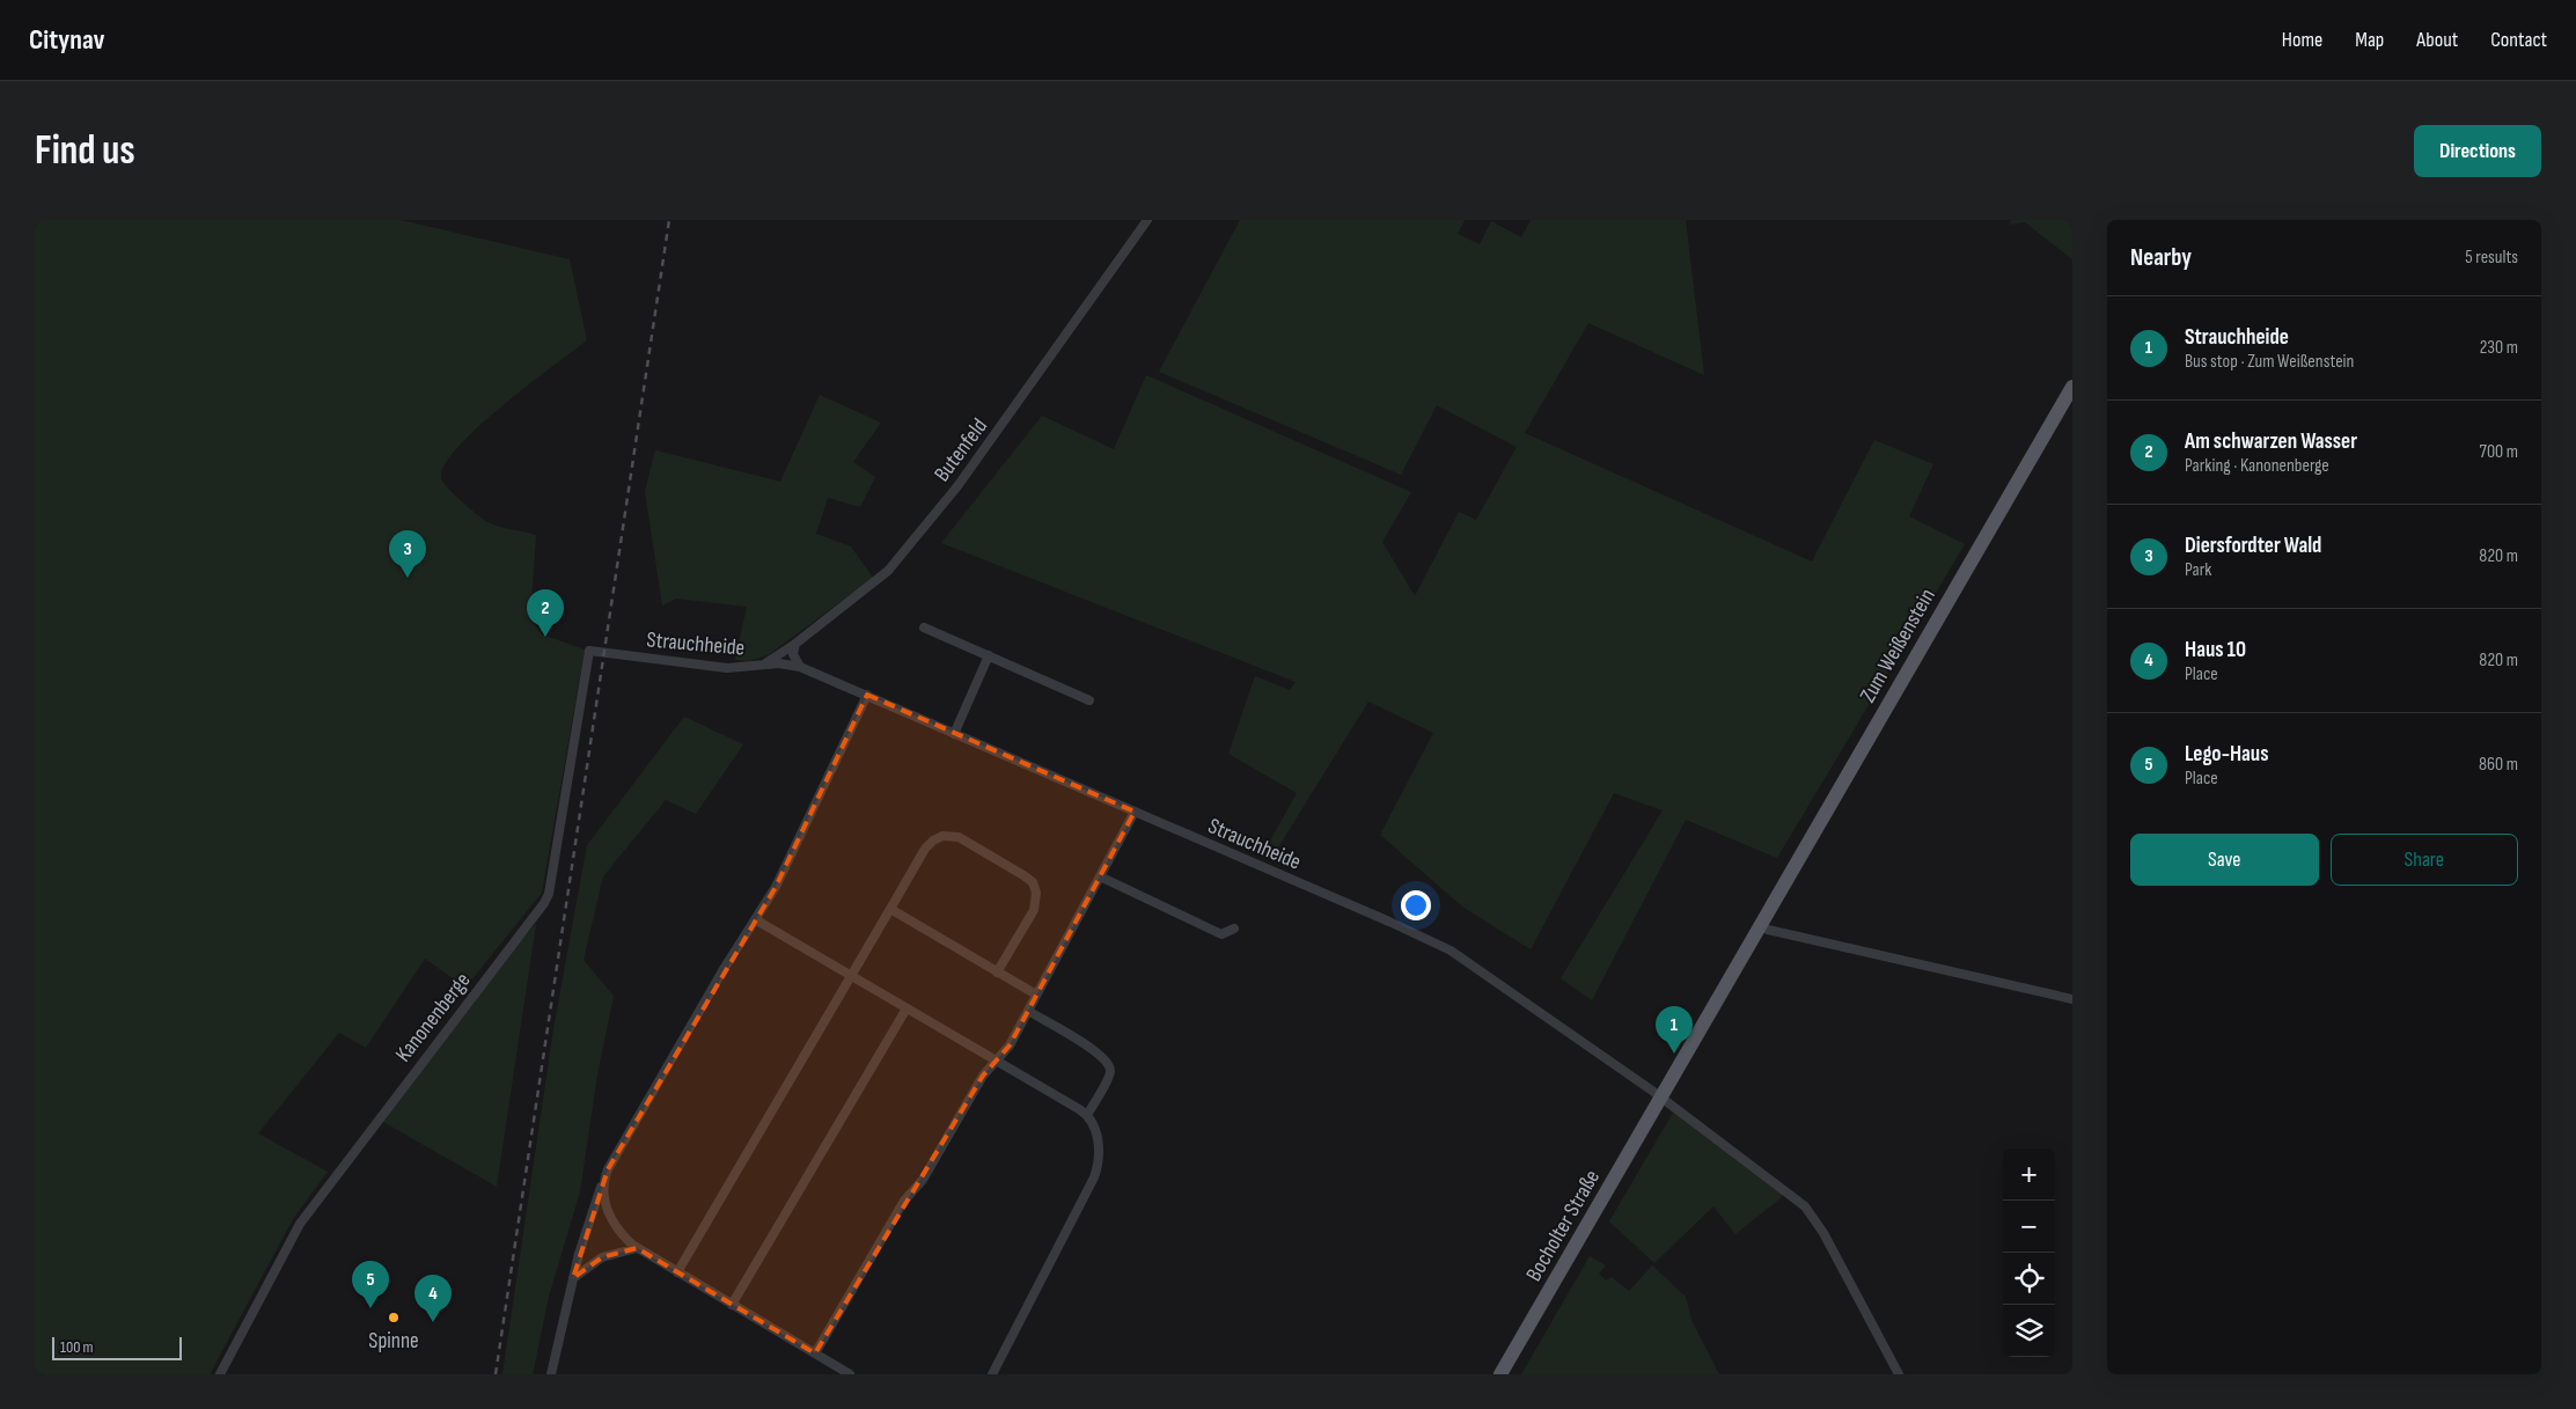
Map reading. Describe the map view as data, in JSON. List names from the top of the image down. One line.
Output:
{"streets":{"main road":["Zum Weißenstein","Bocholter Straße"],"street":["Butenfeld","Strauchheide","Kanonenberge"]},"crossings":[["Butenfeld","Strauchheide"],["Strauchheide","Zum Weißenstein"],["Strauchheide","Kanonenberge"],["Strauchheide","Bocholter Straße"],["Zum Weißenstein","Bocholter Straße"]],"places":["Spinne"],"scale_bar":"100 m","page":{"header":"Citynav","nav":["Home","Map","About","Contact"],"buttons":["Directions",["Save","Share"]],"title":"Find us","heading":["Nearby","5 results"],"list":[{"mark":"1","name":"Strauchheide","note":"Bus stop · Zum Weißenstein","value":"230 m"},{"mark":"2","name":"Am schwarzen Wasser","note":"Parking · Kanonenberge","value":"700 m"},{"mark":"3","name":"Diersfordter Wald","note":"Park","value":"820 m"},{"mark":"4","name":"Haus 10","note":"Place","value":"820 m"},{"mark":"5","name":"Lego-Haus","note":"Place","value":"860 m"}],"pins":["3","2","1","5","4"],"map_buttons":["+","−"],"scale":"100 m"}}
